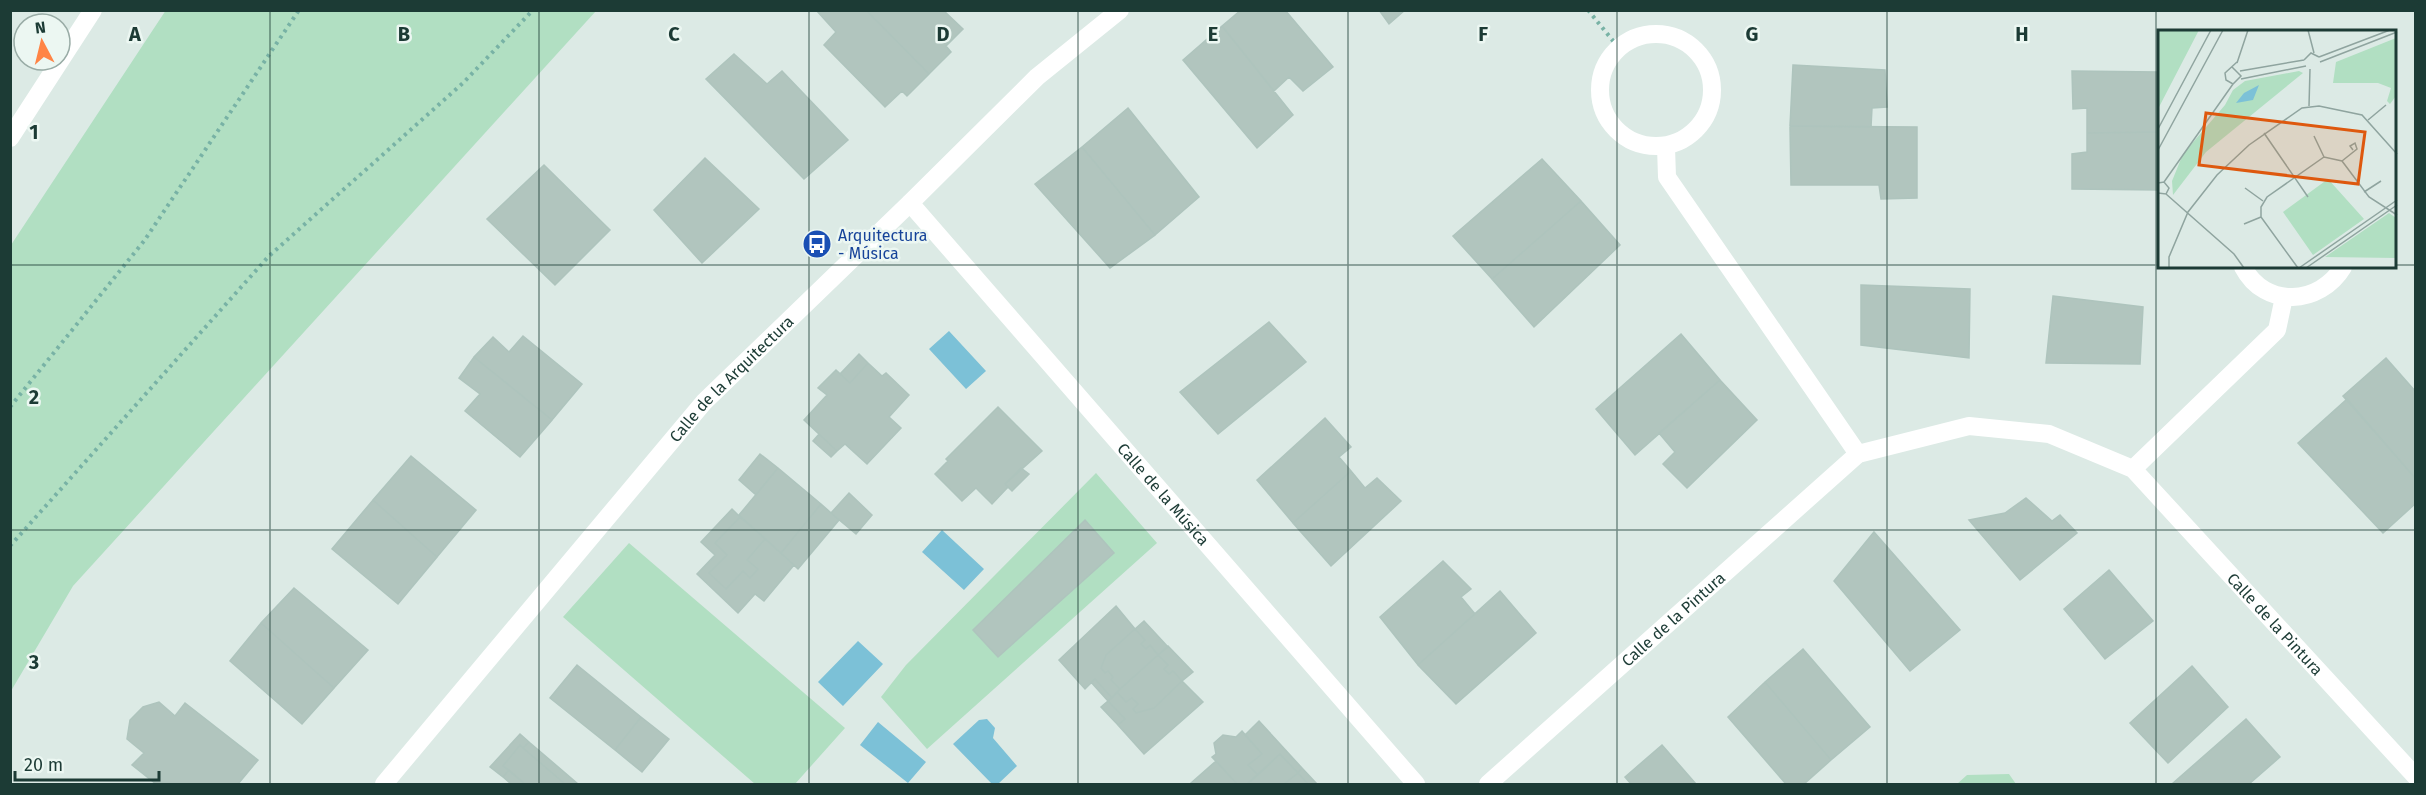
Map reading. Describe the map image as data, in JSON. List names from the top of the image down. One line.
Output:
{"streets":{"street":["Calle de la Arquitectura","Calle de la Música","Calle de la Pintura"]},"crossings":[["Calle de la Arquitectura","Calle de la Música"]],"places":{"bus stop":["Arquitectura - Música"]},"scale_bar":"20 m","north":"top","grid":{"columns":["A","B","C","D","E","F","G","H"],"rows":["1","2","3"]}}
